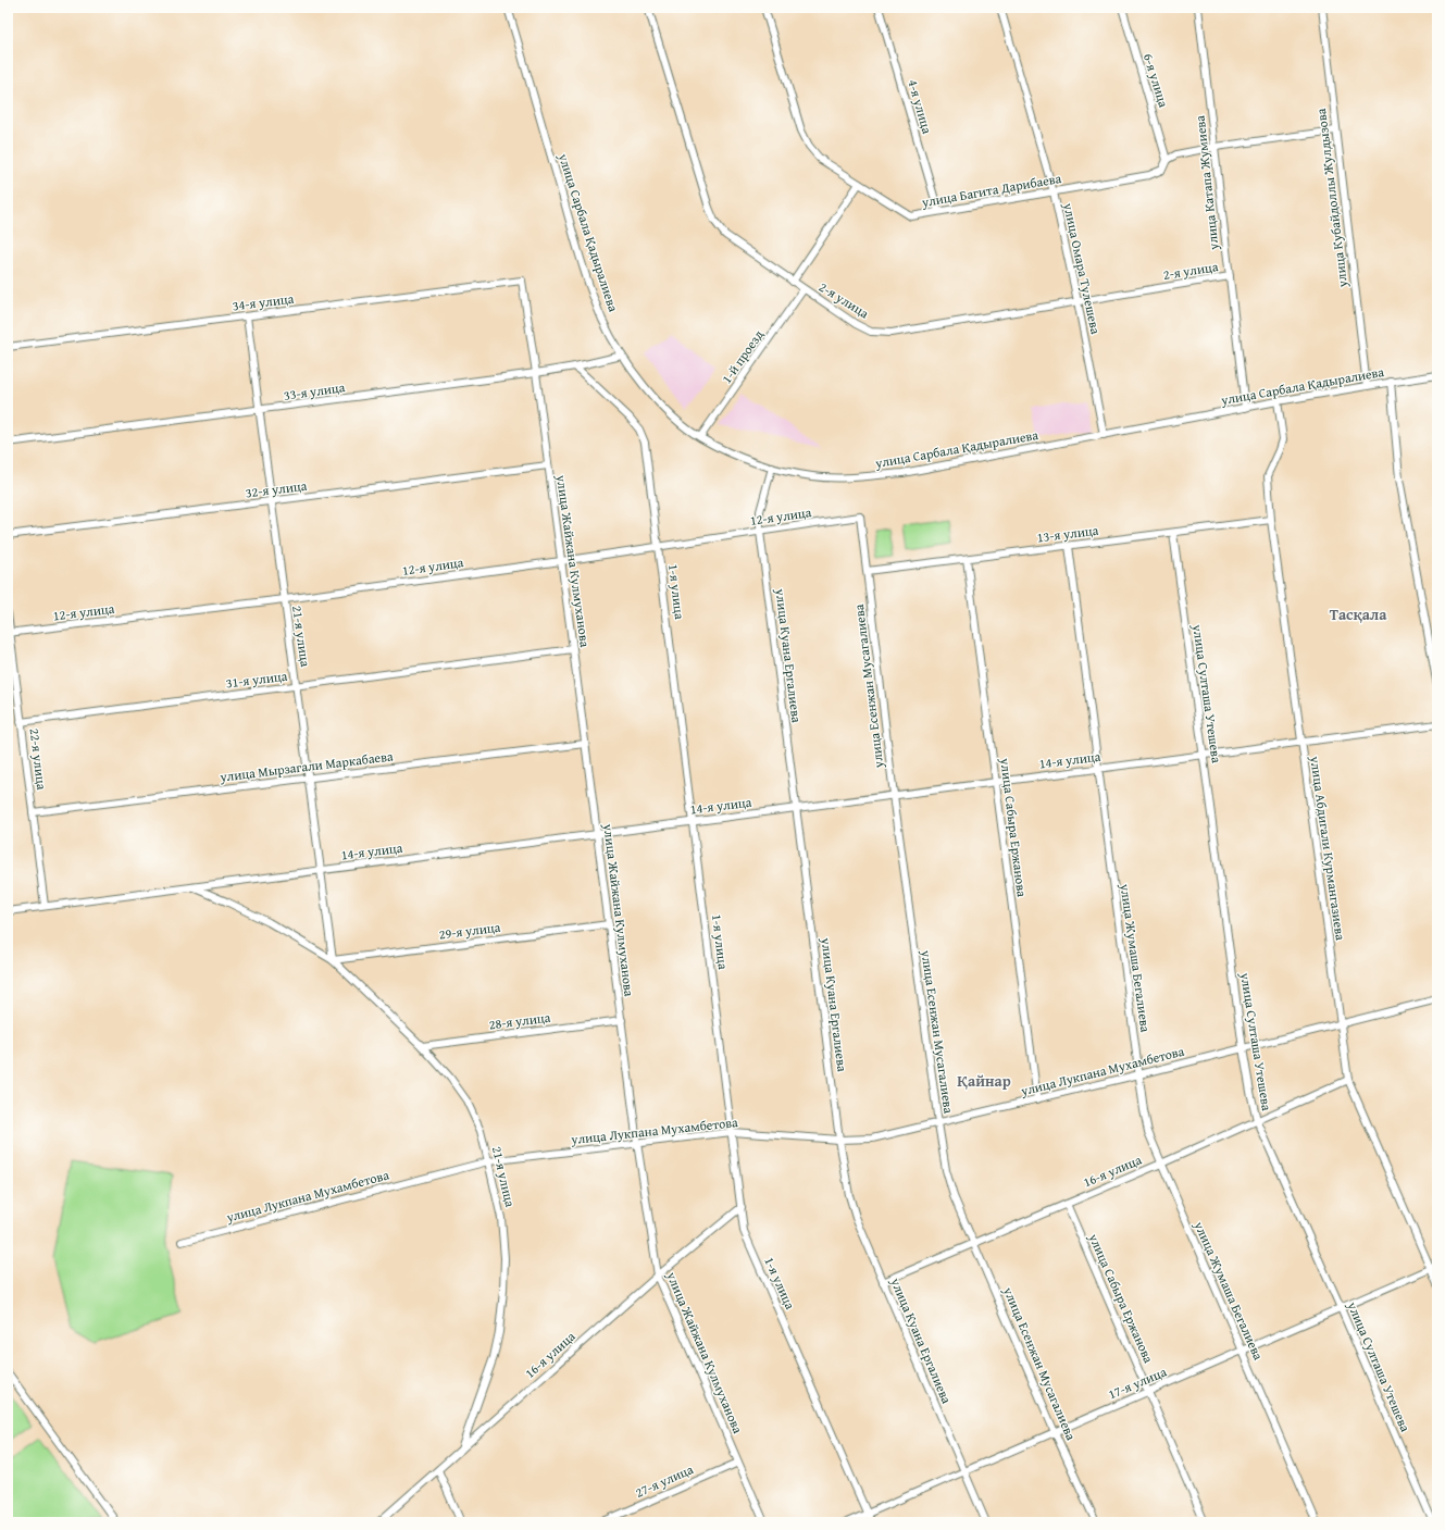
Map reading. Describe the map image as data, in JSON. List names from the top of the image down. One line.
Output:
{"streets":{"street":["6-я улица","4-я улица","улица Катапа Жумиева","улица Багита Дарибаева","улица Кубайдоллы Жулдызова","улица Сарбала Қадыралиева","улица Омара Тулешева","2-я улица","34-я улица","1-й проезд","33-я улица","32-я улица","12-я улица","13-я улица","улица Жайжана Кулмуханова","1-я улица","21-я улица","улица Куана Ергалиева","31-я улица","улица Есенжан Мусагалиева","улица Султаша Утешева","22-я улица","14-я улица","улица Мырзагали Маркабаева","улица Сабыра Ержанова","улица Абдигали Курмангазиева","29-я улица","улица Жумаша Бегалиева","28-я улица","улица Лукпана Мухамбетова","16-я улица","17-я улица","27-я улица"]},"crossings":[["6-я улица","улица Багита Дарибаева"],["4-я улица","улица Багита Дарибаева"],["улица Катапа Жумиева","улица Багита Дарибаева"],["улица Катапа Жумиева","улица Сарбала Қадыралиева"],["улица Катапа Жумиева","2-я улица"],["улица Багита Дарибаева","улица Кубайдоллы Жулдызова"],["улица Багита Дарибаева","улица Омара Тулешева"],["улица Кубайдоллы Жулдызова","улица Сарбала Қадыралиева"],["улица Сарбала Қадыралиева","улица Омара Тулешева"],["улица Сарбала Қадыралиева","1-й проезд"],["улица Сарбала Қадыралиева","33-я улица"],["улица Сарбала Қадыралиева","улица Куана Ергалиева"],["улица Сарбала Қадыралиева","улица Абдигали Курмангазиева"],["улица Омара Тулешева","2-я улица"],["2-я улица","1-й проезд"],["34-я улица","улица Жайжана Кулмуханова"],["34-я улица","21-я улица"],["33-я улица","улица Жайжана Кулмуханова"],["33-я улица","1-я улица"],["33-я улица","21-я улица"],["32-я улица","улица Жайжана Кулмуханова"],["32-я улица","21-я улица"],["12-я улица","улица Жайжана Кулмуханова"],["12-я улица","1-я улица"],["12-я улица","21-я улица"],["12-я улица","улица Куана Ергалиева"],["12-я улица","улица Есенжан Мусагалиева"],["12-я улица","22-я улица"],["13-я улица","улица Есенжан Мусагалиева"],["13-я улица","улица Султаша Утешева"],["13-я улица","улица Сабыра Ержанова"],["13-я улица","улица Абдигали Курмангазиева"],["13-я улица","улица Жумаша Бегалиева"],["улица Жайжана Кулмуханова","31-я улица"],["улица Жайжана Кулмуханова","14-я улица"],["улица Жайжана Кулмуханова","улица Мырзагали Маркабаева"],["улица Жайжана Кулмуханова","29-я улица"],["улица Жайжана Кулмуханова","28-я улица"],["улица Жайжана Кулмуханова","улица Лукпана Мухамбетова"],["улица Жайжана Кулмуханова","16-я улица"],["улица Жайжана Кулмуханова","27-я улица"],["1-я улица","14-я улица"],["1-я улица","улица Лукпана Мухамбетова"],["1-я улица","16-я улица"],["1-я улица","17-я улица"],["21-я улица","31-я улица"],["21-я улица","14-я улица"],["21-я улица","улица Мырзагали Маркабаева"],["21-я улица","29-я улица"],["21-я улица","28-я улица"],["21-я улица","улица Лукпана Мухамбетова"],["21-я улица","16-я улица"],["улица Куана Ергалиева","14-я улица"],["улица Куана Ергалиева","улица Лукпана Мухамбетова"],["улица Куана Ергалиева","16-я улица"],["улица Куана Ергалиева","17-я улица"],["31-я улица","22-я улица"],["улица Есенжан Мусагалиева","14-я улица"],["улица Есенжан Мусагалиева","улица Лукпана Мухамбетова"],["улица Есенжан Мусагалиева","16-я улица"],["улица Есенжан Мусагалиева","17-я улица"],["улица Султаша Утешева","14-я улица"],["улица Султаша Утешева","улица Лукпана Мухамбетова"],["улица Султаша Утешева","16-я улица"],["улица Султаша Утешева","17-я улица"],["22-я улица","14-я улица"],["22-я улица","улица Мырзагали Маркабаева"],["14-я улица","улица Сабыра Ержанова"],["14-я улица","улица Абдигали Курмангазиева"],["14-я улица","улица Жумаша Бегалиева"],["улица Сабыра Ержанова","улица Лукпана Мухамбетова"],["улица Сабыра Ержанова","16-я улица"],["улица Сабыра Ержанова","17-я улица"],["улица Абдигали Курмангазиева","улица Лукпана Мухамбетова"],["улица Абдигали Курмангазиева","16-я улица"],["улица Абдигали Курмангазиева","17-я улица"],["улица Жумаша Бегалиева","улица Лукпана Мухамбетова"],["улица Жумаша Бегалиева","16-я улица"],["улица Жумаша Бегалиева","17-я улица"]],"districts":["Тасқала","Қайнар"]}
